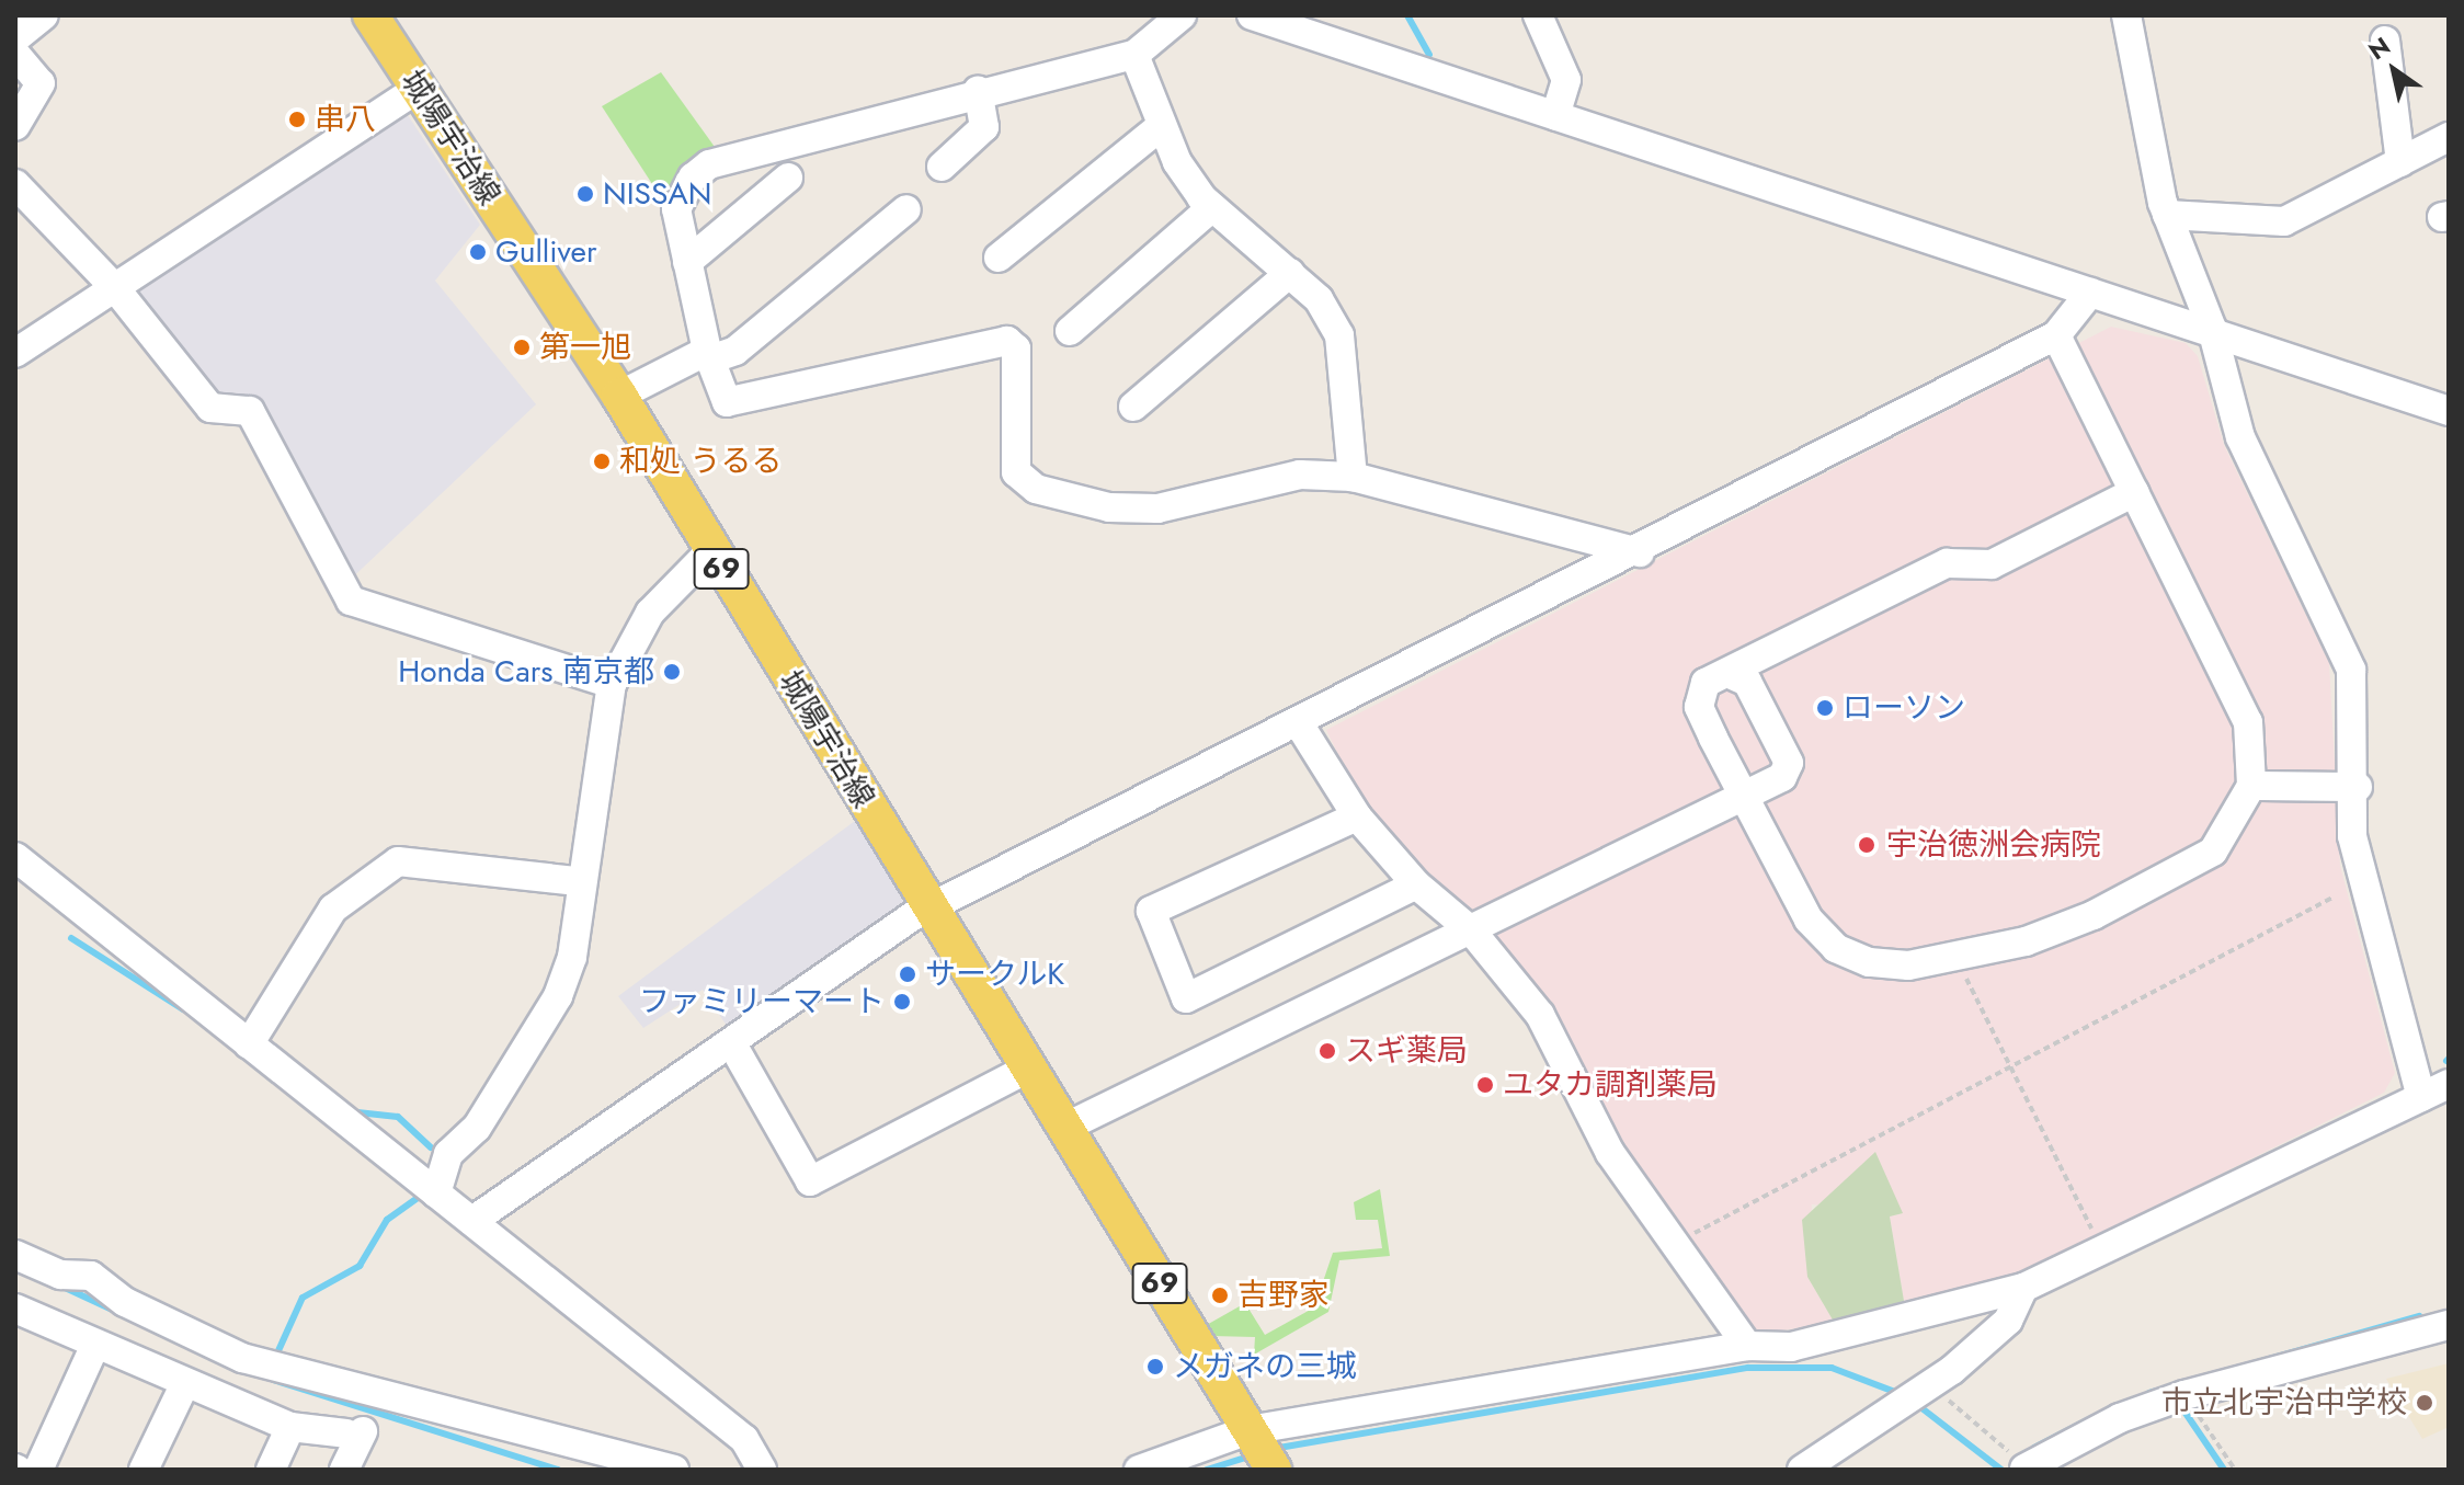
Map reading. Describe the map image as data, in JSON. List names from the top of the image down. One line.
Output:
{"streets":{"main road":["城陽宇治線","69"]},"places":["串八","NISSAN","Gulliver","第一旭","和処 うるる","Honda Cars 南京都","ローソン","宇治徳洲会病院","サークルK","ファミリーマート","スギ薬局","ユタカ調剤薬局","吉野家","メガネの三城","市立北宇治中学校"],"north":"top left"}
